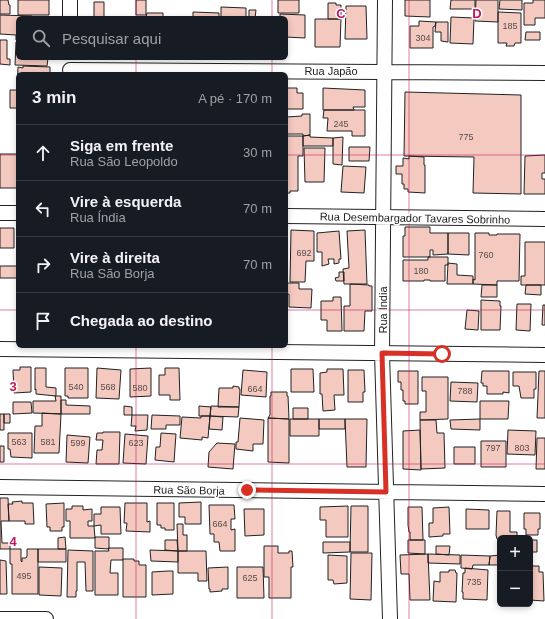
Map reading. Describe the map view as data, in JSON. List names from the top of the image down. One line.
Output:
{"streets":{"street":["Rua Japão","Rua Desembargador Tavares Sobrinho","Rua Índia","Rua São Borja"]},"crossings":[["Rua Japão","Rua Índia"],["Rua Desembargador Tavares Sobrinho","Rua Índia"],["Rua Índia","Rua São Borja"]],"house_numbers":["185","304","245","775","692","760","180","540","568","580","664","788","563","581","599","623","797","803","664","495","625","735"],"page":{"search":"Pesquisar aqui","heading":["3 min","A pé · 170 m"],"list":[["Siga em frente","Rua São Leopoldo","30 m"],["Vire à esquerda","Rua Índia","70 m"],["Vire à direita","Rua São Borja","70 m"],"Chegada ao destino"],"map_buttons":["+","−"]},"grid":{"columns":["C","D"],"rows":["3","4"]}}
